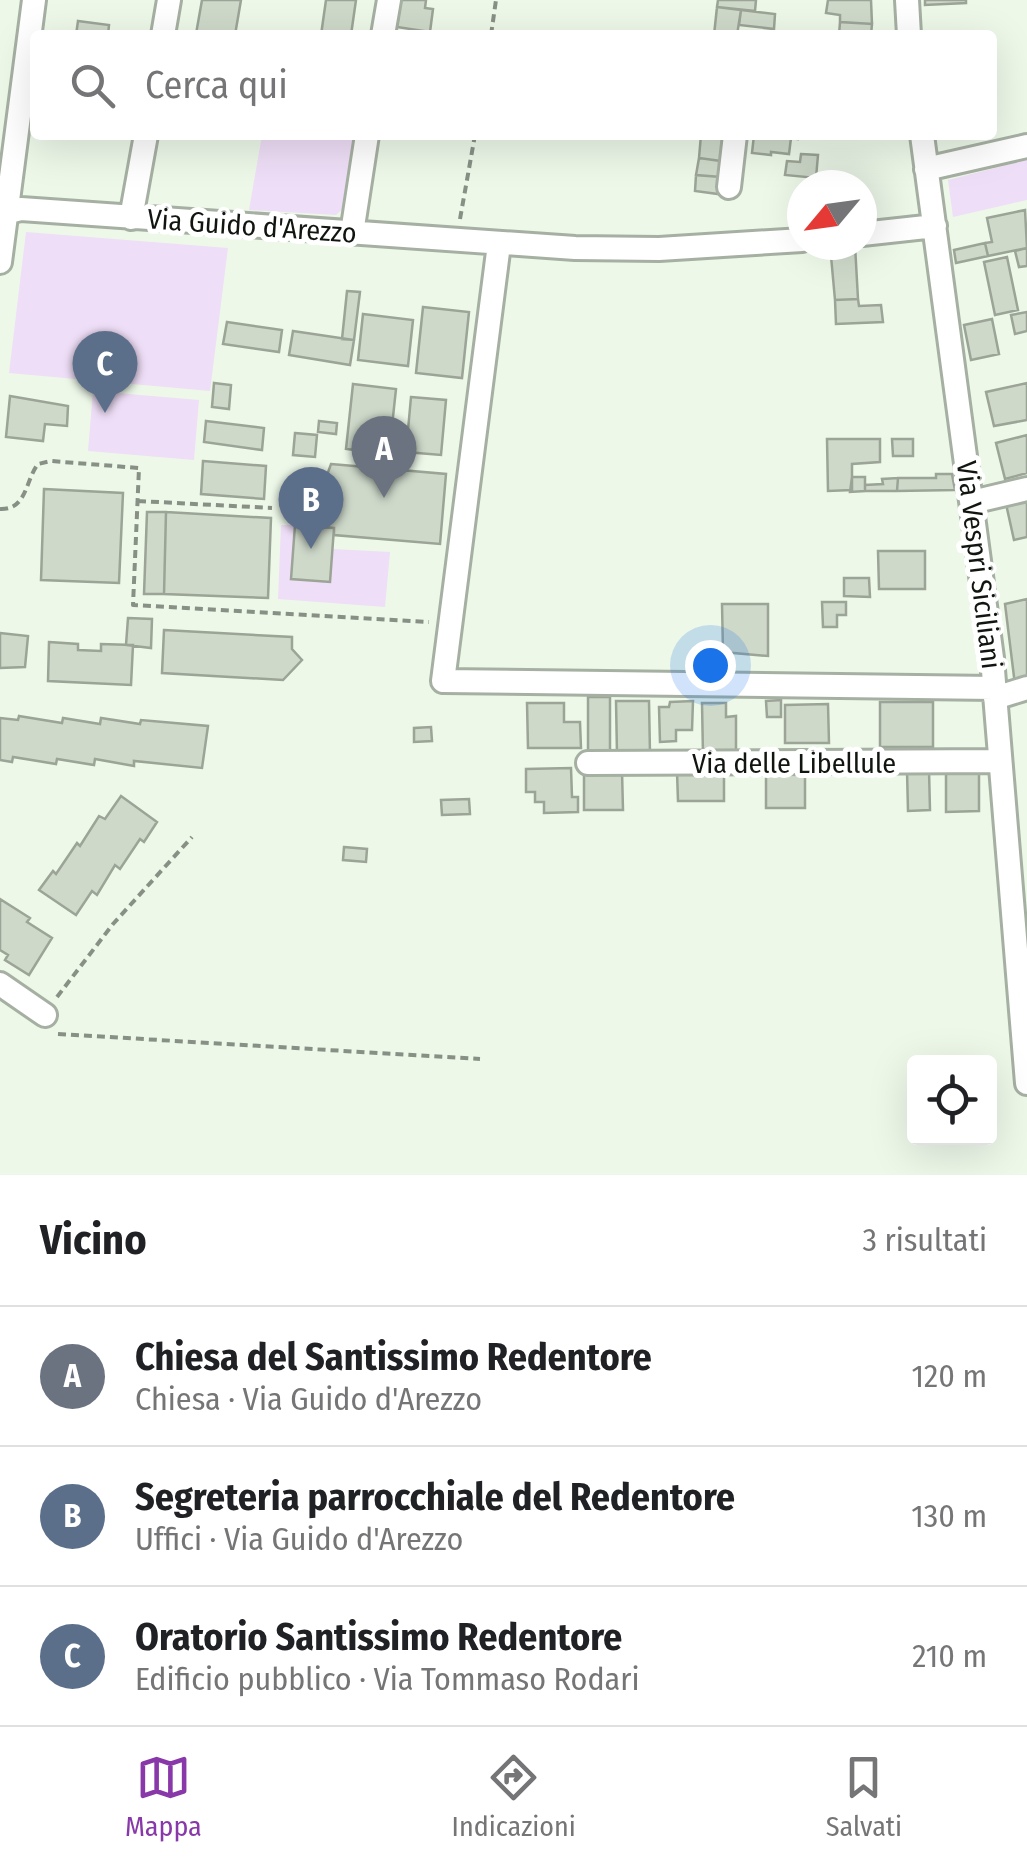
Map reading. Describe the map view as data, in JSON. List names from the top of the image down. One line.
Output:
{"streets":{"street":["Via Guido d'Arezzo","Via Vespri Siciliani","Via delle Libellule"]},"crossings":[["Via Vespri Siciliani","Via delle Libellule"]],"north":"bottom left","page":{"search":"Cerca qui","pins":["C","A","B"],"heading":["Vicino","3 risultati"],"list":[{"mark":"A","name":"Chiesa del Santissimo Redentore","note":"Chiesa · Via Guido d'Arezzo","value":"120 m"},{"mark":"B","name":"Segreteria parrocchiale del Redentore","note":"Uffici · Via Guido d'Arezzo","value":"130 m"},{"mark":"C","name":"Oratorio Santissimo Redentore","note":"Edificio pubblico · Via Tommaso Rodari","value":"210 m"}],"nav":["Mappa","Indicazioni","Salvati"]}}
